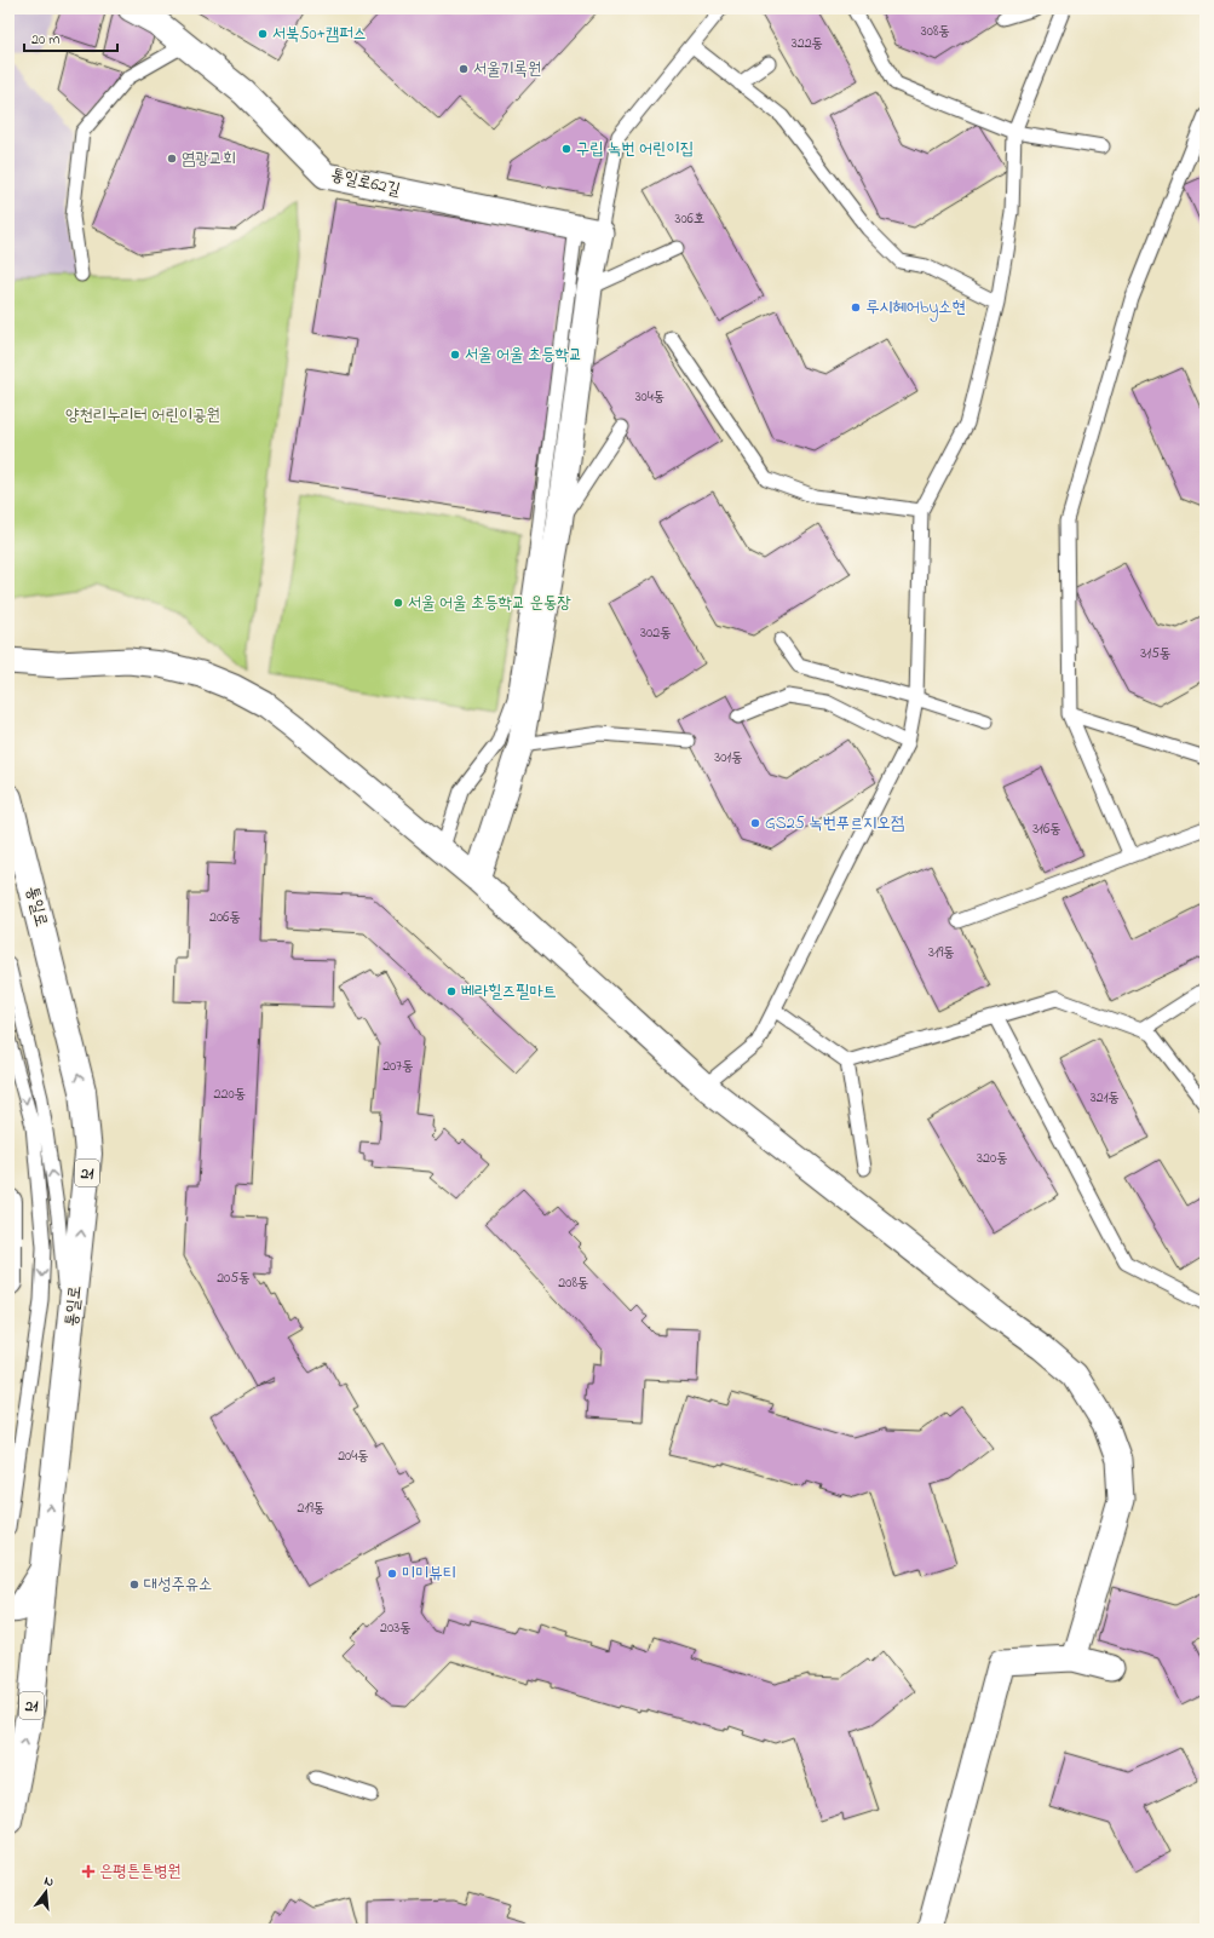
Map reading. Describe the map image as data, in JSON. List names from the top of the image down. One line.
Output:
{"streets":{"main road":["통일로","21"],"street":["통일로62길"]},"one_way":["통일로"],"parks":["양천리누리터 어린이공원"],"places":{"other":["서북50+캠퍼스","서울기록원","구립 녹번 어린이집","염광교회","루시헤어by소현","서울 어울 초등학교","서울 어울 초등학교 운동장","GS25 녹번푸르지오점","베라힐즈필마트","미미뷰티","대성주유소"],"health":["은평튼튼병원"]},"house_numbers":["308동","322동","306호","304동","302동","315동","301동","316동","206동","319동","207동","220동","321동","320동","205동","208동","204동","219동","203동"],"scale_bar":"20 m","north":"top"}
